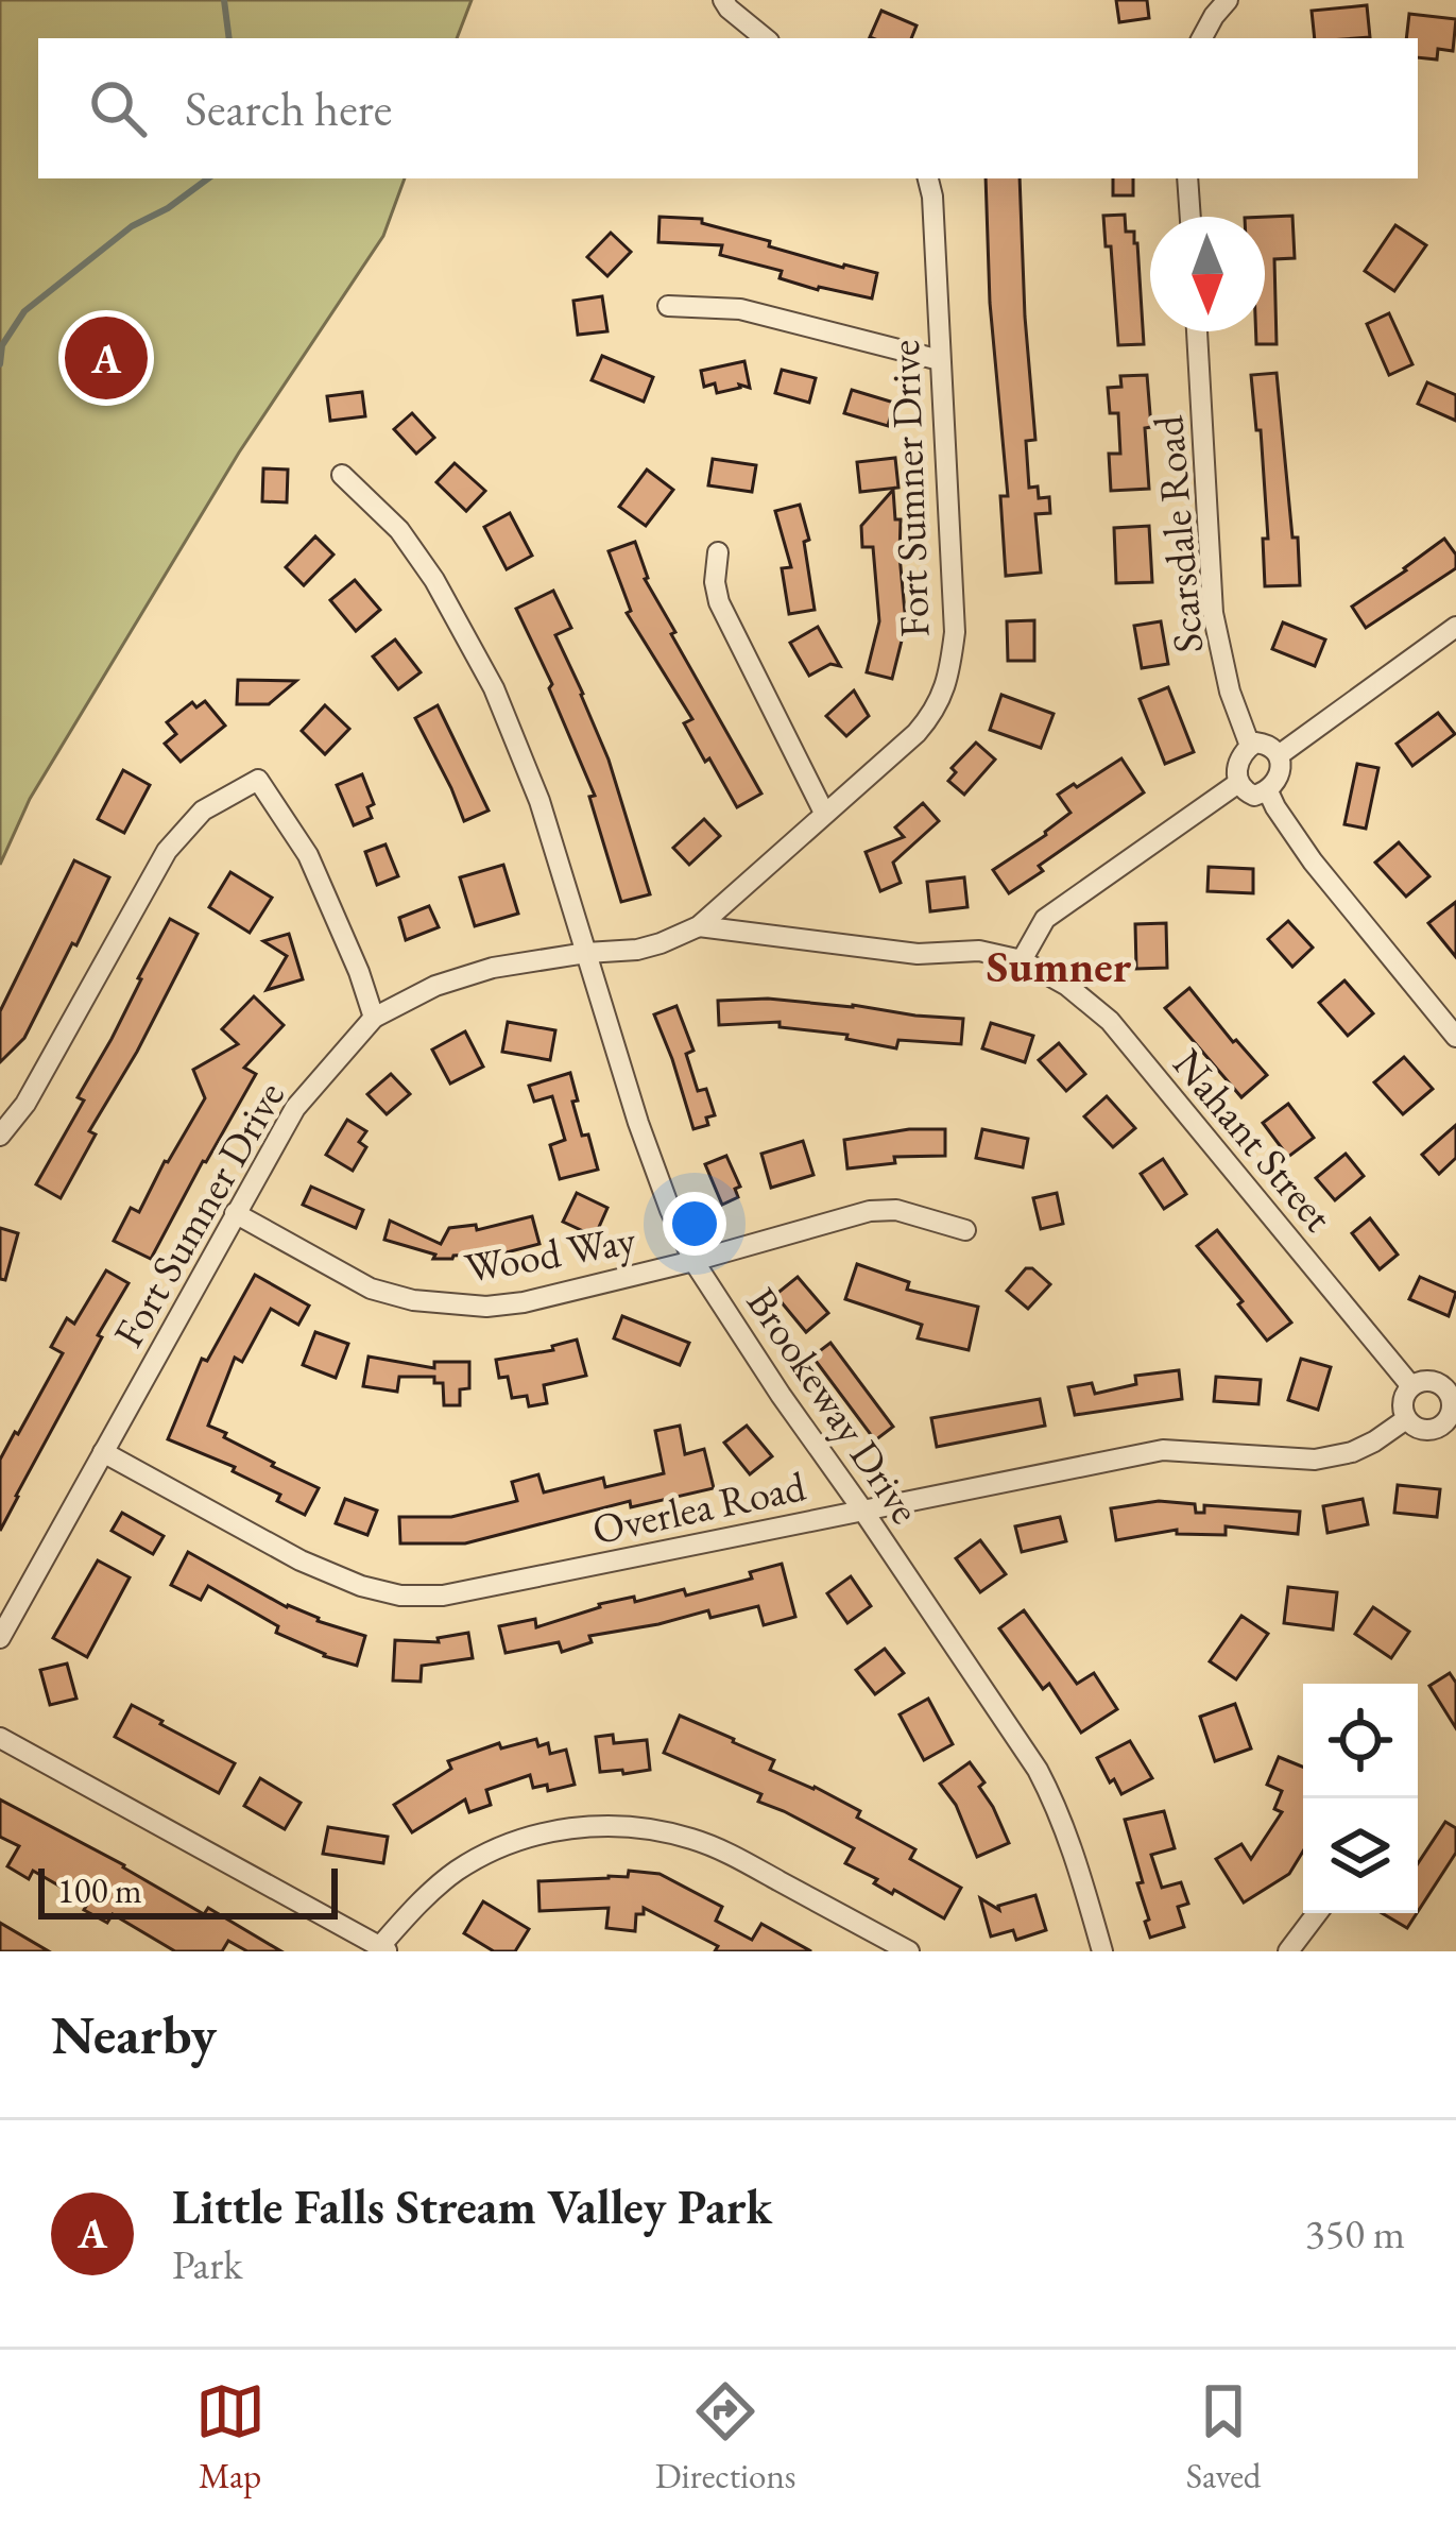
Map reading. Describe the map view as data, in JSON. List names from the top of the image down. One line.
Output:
{"streets":{"street":["Fort Sumner Drive","Scarsdale Road","Nahant Street","Wood Way","Brookeway Drive","Overlea Road"]},"crossings":[["Fort Sumner Drive","Wood Way"],["Fort Sumner Drive","Brookeway Drive"],["Fort Sumner Drive","Overlea Road"],["Nahant Street","Overlea Road"],["Wood Way","Brookeway Drive"],["Brookeway Drive","Overlea Road"]],"districts":["Sumner"],"scale_bar":"100 m","north":"bottom","page":{"search":"Search here","pins":"A","scale":"100 m","heading":"Nearby","list":[{"mark":"A","name":"Little Falls Stream Valley Park","note":"Park","value":"350 m"}],"nav":["Map","Directions","Saved"]}}
